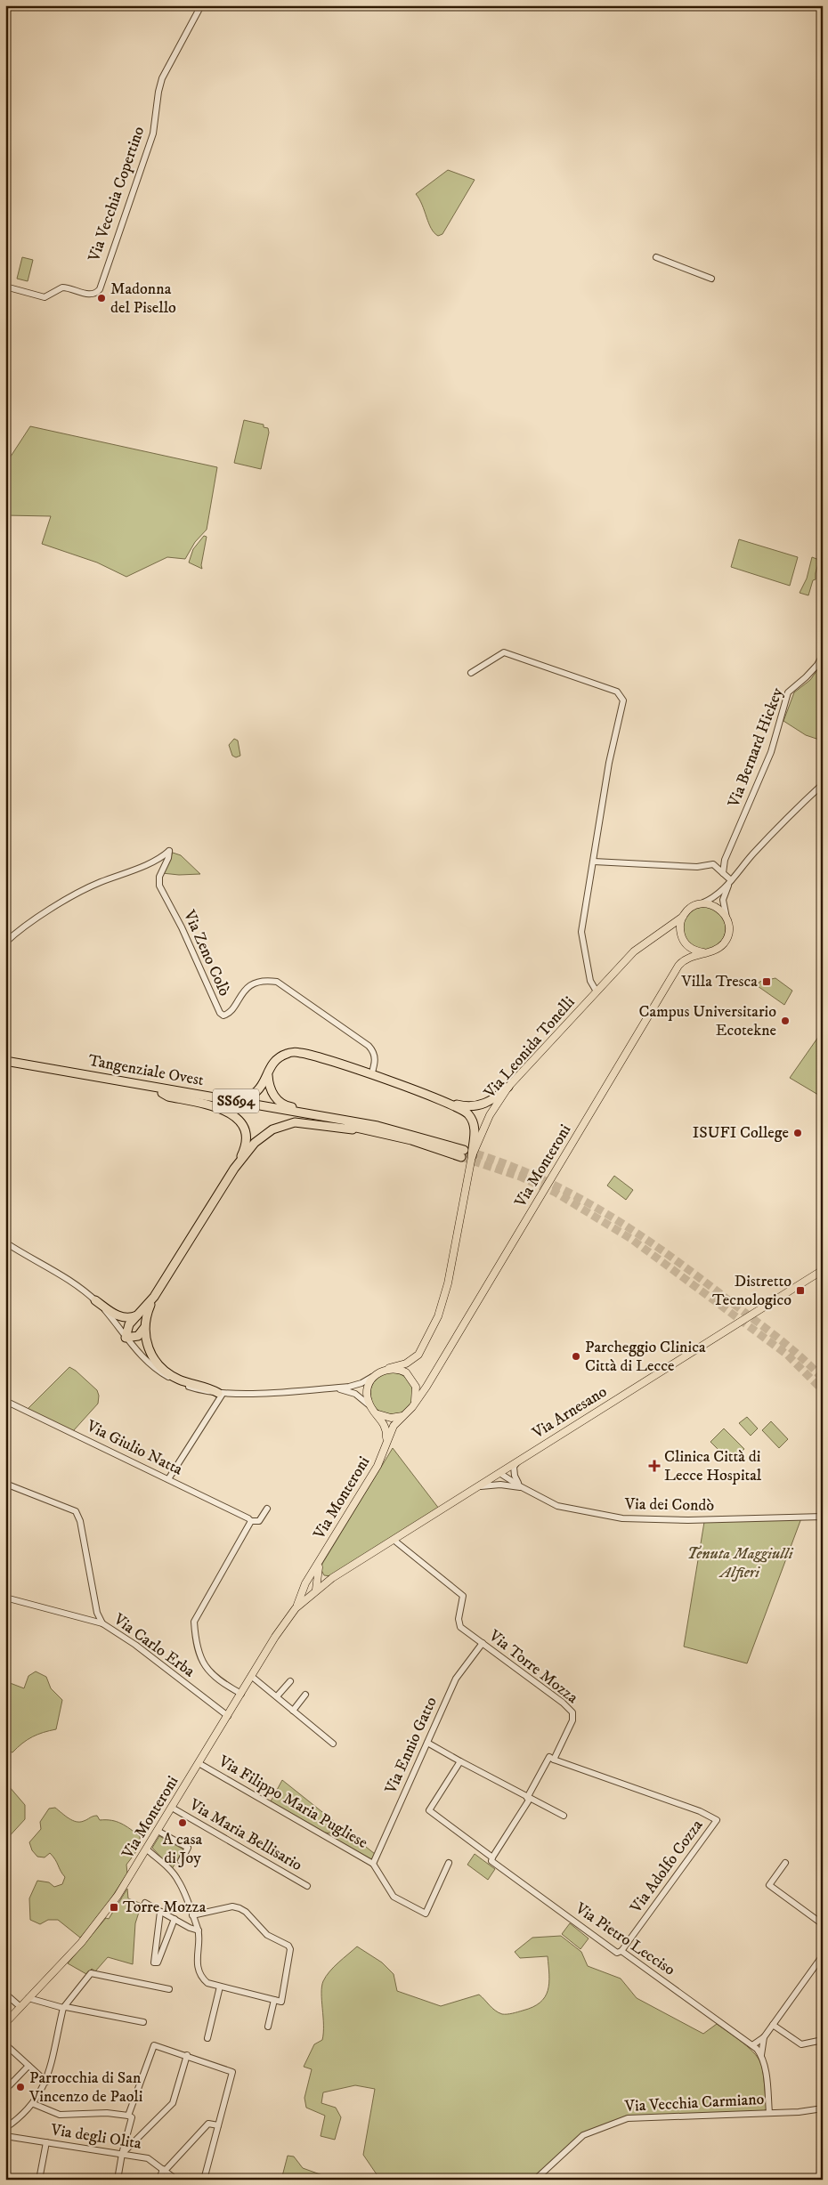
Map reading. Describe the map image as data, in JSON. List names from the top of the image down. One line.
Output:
{"streets":{"highway":["Tangenziale Ovest","SS694"],"main road":["Via Leonida Tonelli","Via Monteroni","Via Arnesano"],"street":["Via Vecchia Copertino","Via Bernard Hickey","Via Zeno Colò","Via Giulio Natta","Via dei Condò","Via Carlo Erba","Via Torre Mozza","Via Ennio Gatto","Via Filippo Maria Pugliese","Via Maria Bellisario","Via Adolfo Cozza","Via Pietro Lecciso","Via Vecchia Carmiano","Via degli Olita"]},"crossings":[["Via Leonida Tonelli","Via Monteroni"],["Via Monteroni","Via Arnesano"],["Via Monteroni","Via Carlo Erba"],["Via Monteroni","Via Filippo Maria Pugliese"],["Via Monteroni","Via Maria Bellisario"],["Via Arnesano","Via dei Condò"],["Via Arnesano","Via Torre Mozza"],["Via Torre Mozza","Via Ennio Gatto"],["Via Torre Mozza","Via Adolfo Cozza"],["Via Ennio Gatto","Via Filippo Maria Pugliese"],["Via Adolfo Cozza","Via Pietro Lecciso"]],"parks":["Tenuta Maggiulli Alfieri"],"places":{"other":["Madonna del Pisello","Campus Universitario Ecotekne","ISUFI College","Parcheggio Clinica Città di Lecce","A casa di Joy","Parrocchia di San Vincenzo de Paoli"],"transit":["Villa Tresca","Distretto Tecnologico","Torre Mozza"],"health":["Clinica Città di Lecce Hospital"]}}
